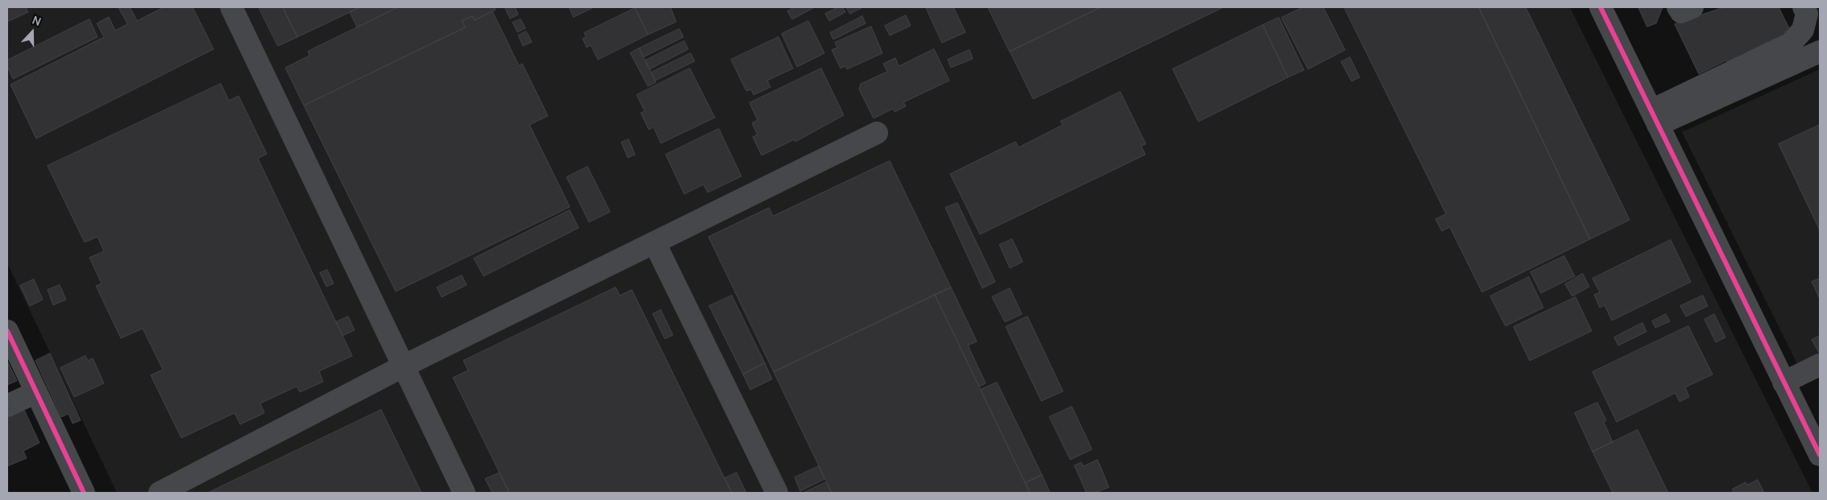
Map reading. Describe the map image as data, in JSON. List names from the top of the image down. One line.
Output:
{"north":"top"}
